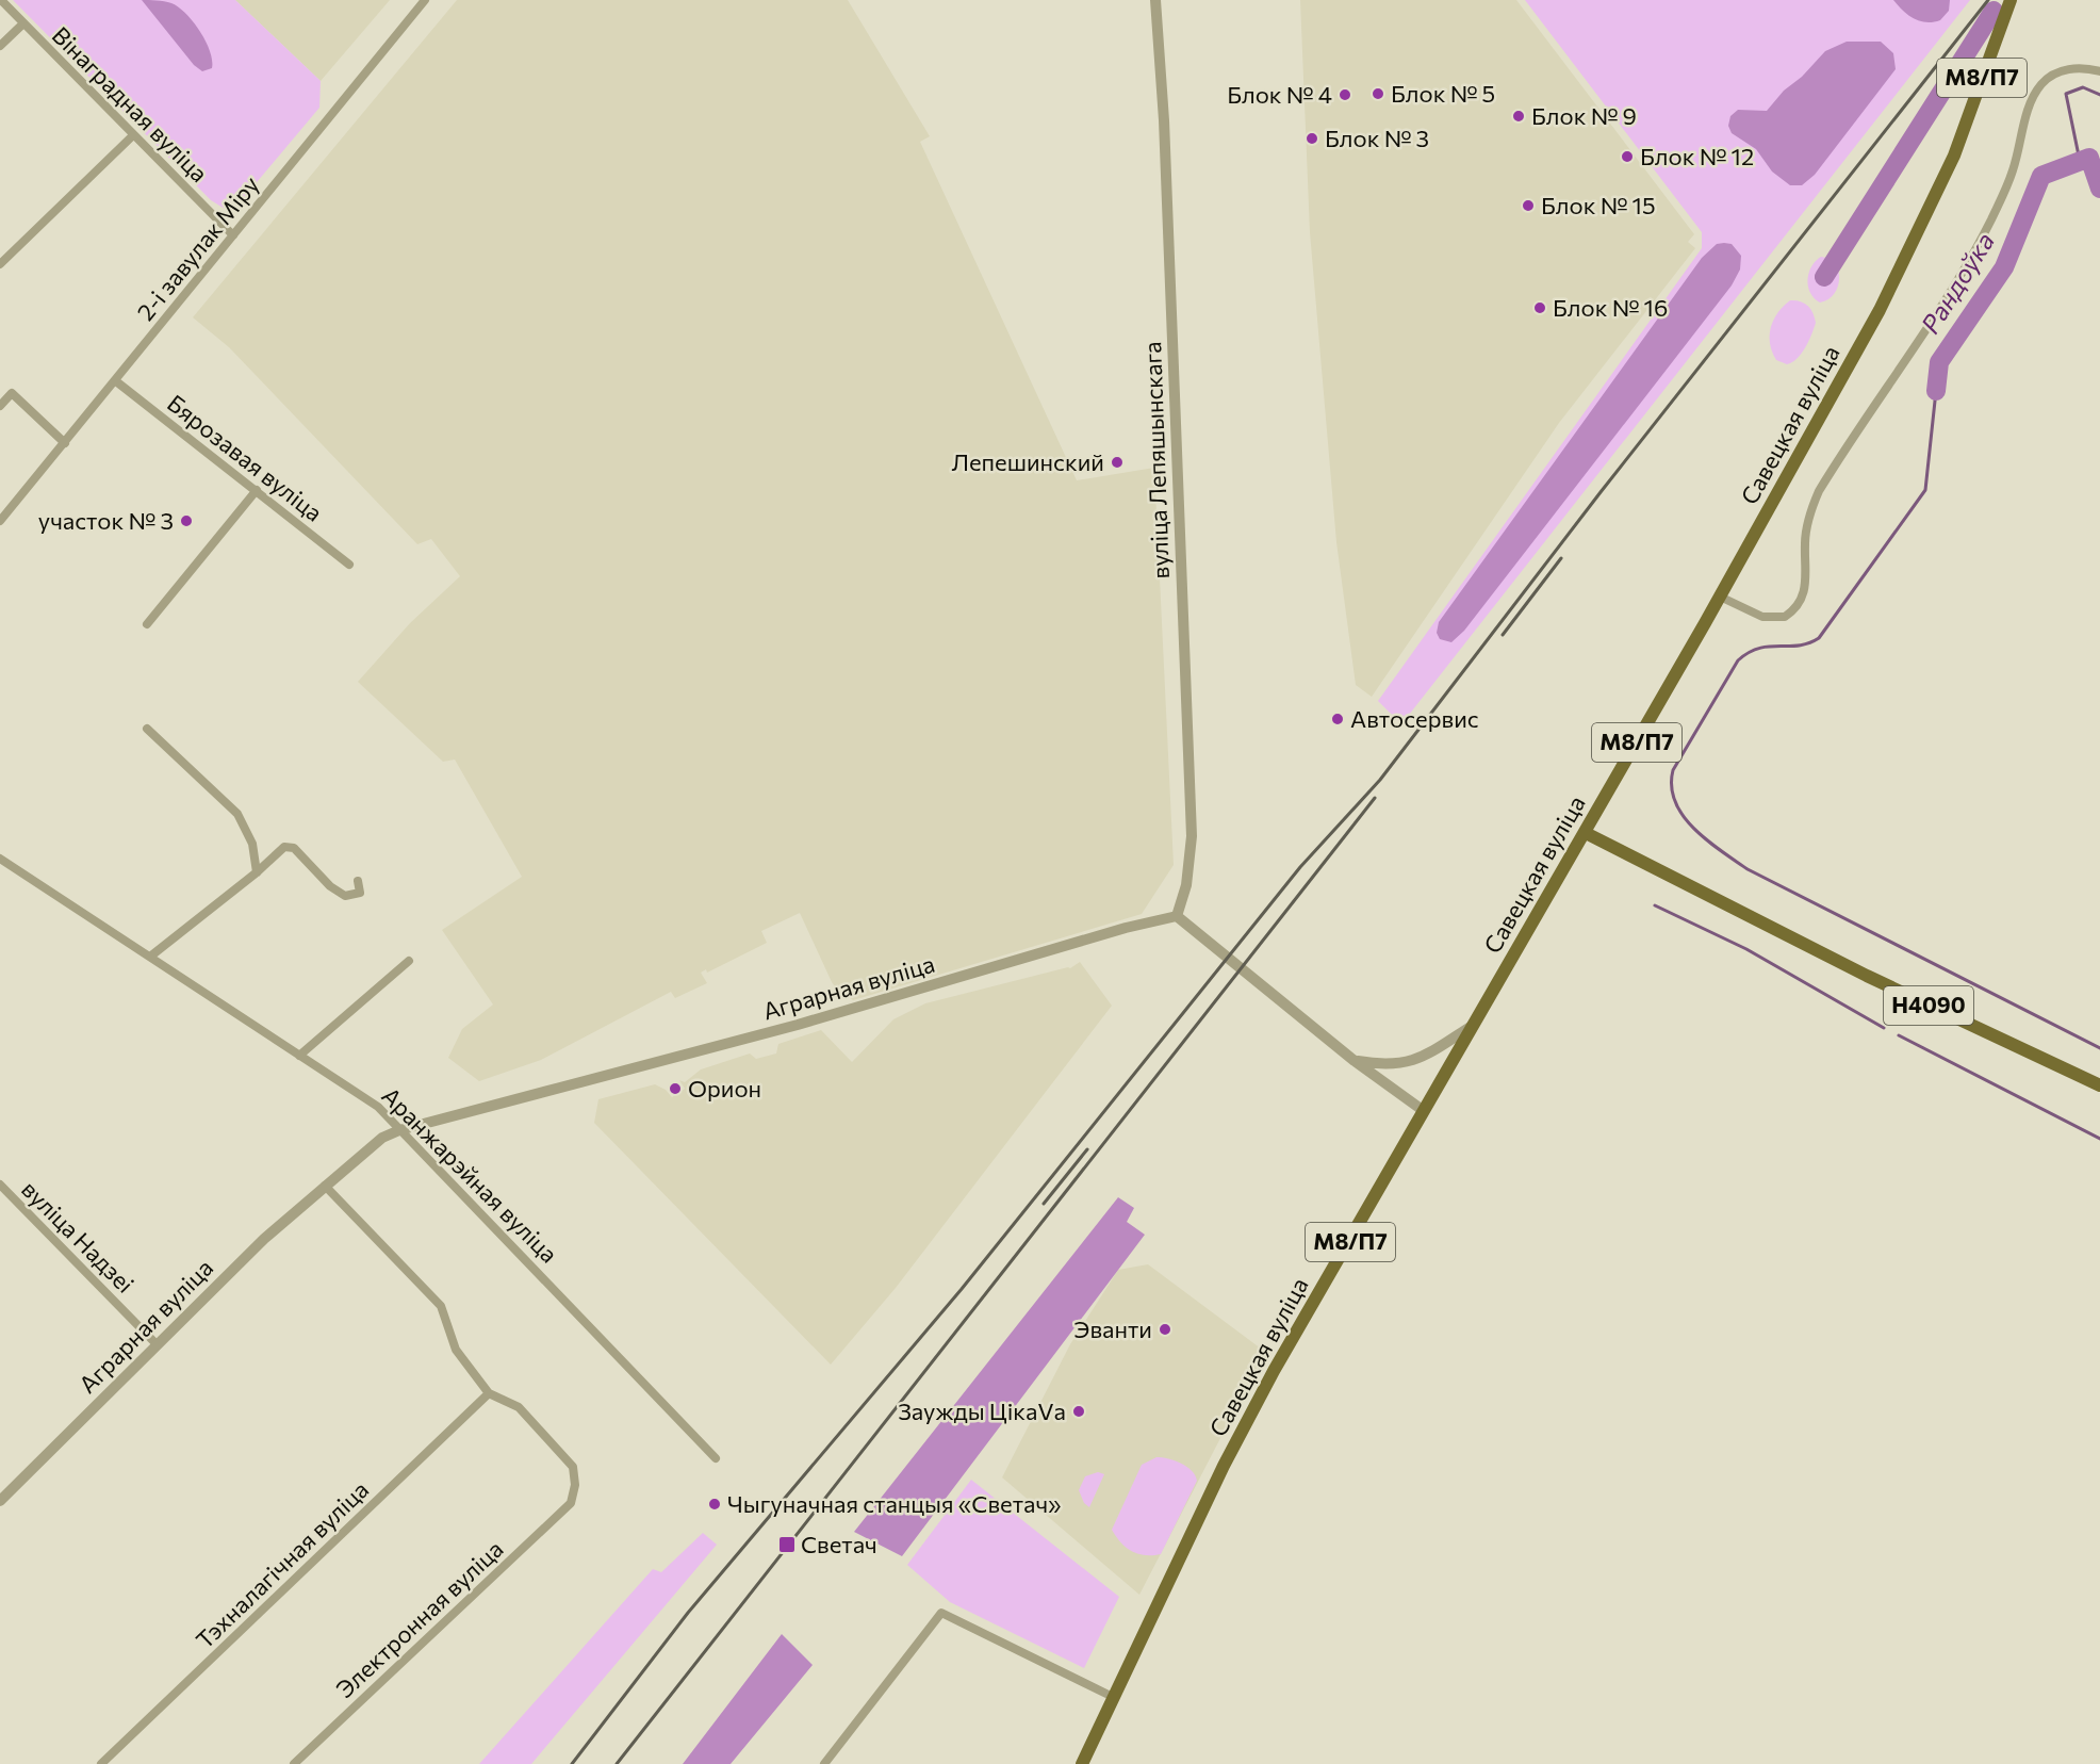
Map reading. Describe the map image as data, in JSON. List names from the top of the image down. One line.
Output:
{"streets":{"main road":["М8/П7","Савецкая вуліца","Н4090"],"street":["Вінаградная вуліца","2-і завулак Міру","Бярозавая вуліца","вуліца Лепяшынскага","Аграрная вуліца","Аранжарэйная вуліца","вуліца Надзеі","Тэхналагічная вуліца","Электронная вуліца"]},"crossings":[["Вінаградная вуліца","2-і завулак Міру"],["2-і завулак Міру","Бярозавая вуліца"],["Савецкая вуліца","Н4090"],["вуліца Лепяшынскага","Аграрная вуліца"],["Аграрная вуліца","Аранжарэйная вуліца"],["Аграрная вуліца","вуліца Надзеі"],["Тэхналагічная вуліца","Электронная вуліца"]],"water":["Рандоўка"],"places":{"other":["Блок № 5","Блок № 4","Блок № 9","Блок № 3","Блок № 12","Блок № 15","Блок № 16","Лепешинский","участок № 3","Автосервис","Орион","Эванти","Заужды ЦікаVа","Чыгуначная станцыя «Светач»"],"transit":["Светач"]}}
